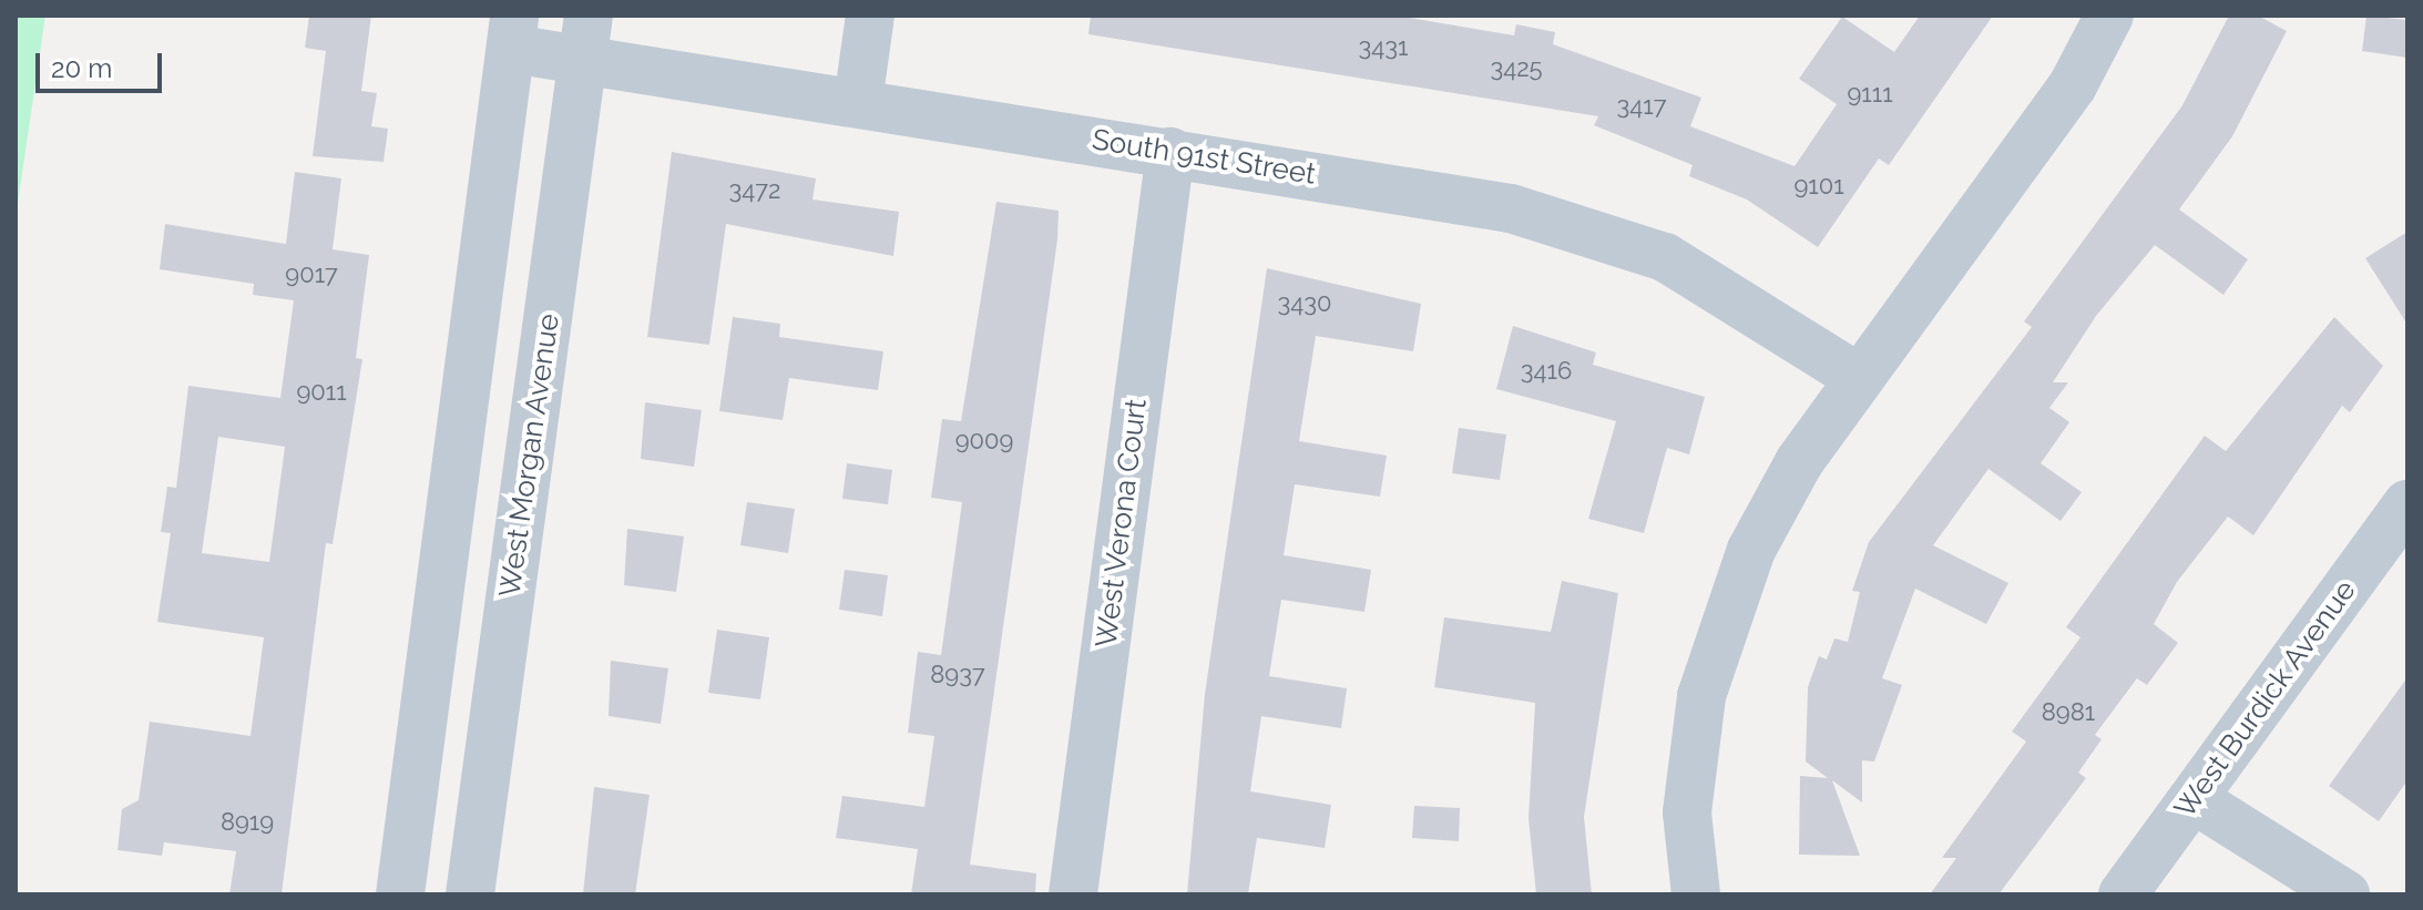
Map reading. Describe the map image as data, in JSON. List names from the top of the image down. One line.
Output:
{"streets":{"street":["South 91st Street","West Morgan Avenue","West Verona Court","West Burdick Avenue"]},"crossings":[["South 91st Street","West Morgan Avenue"],["South 91st Street","West Verona Court"]],"house_numbers":["3431","3425","9111","3417","9101","3472","9017","3430","3416","9011","9009","8937","8981","8919"],"scale_bar":"20 m"}
